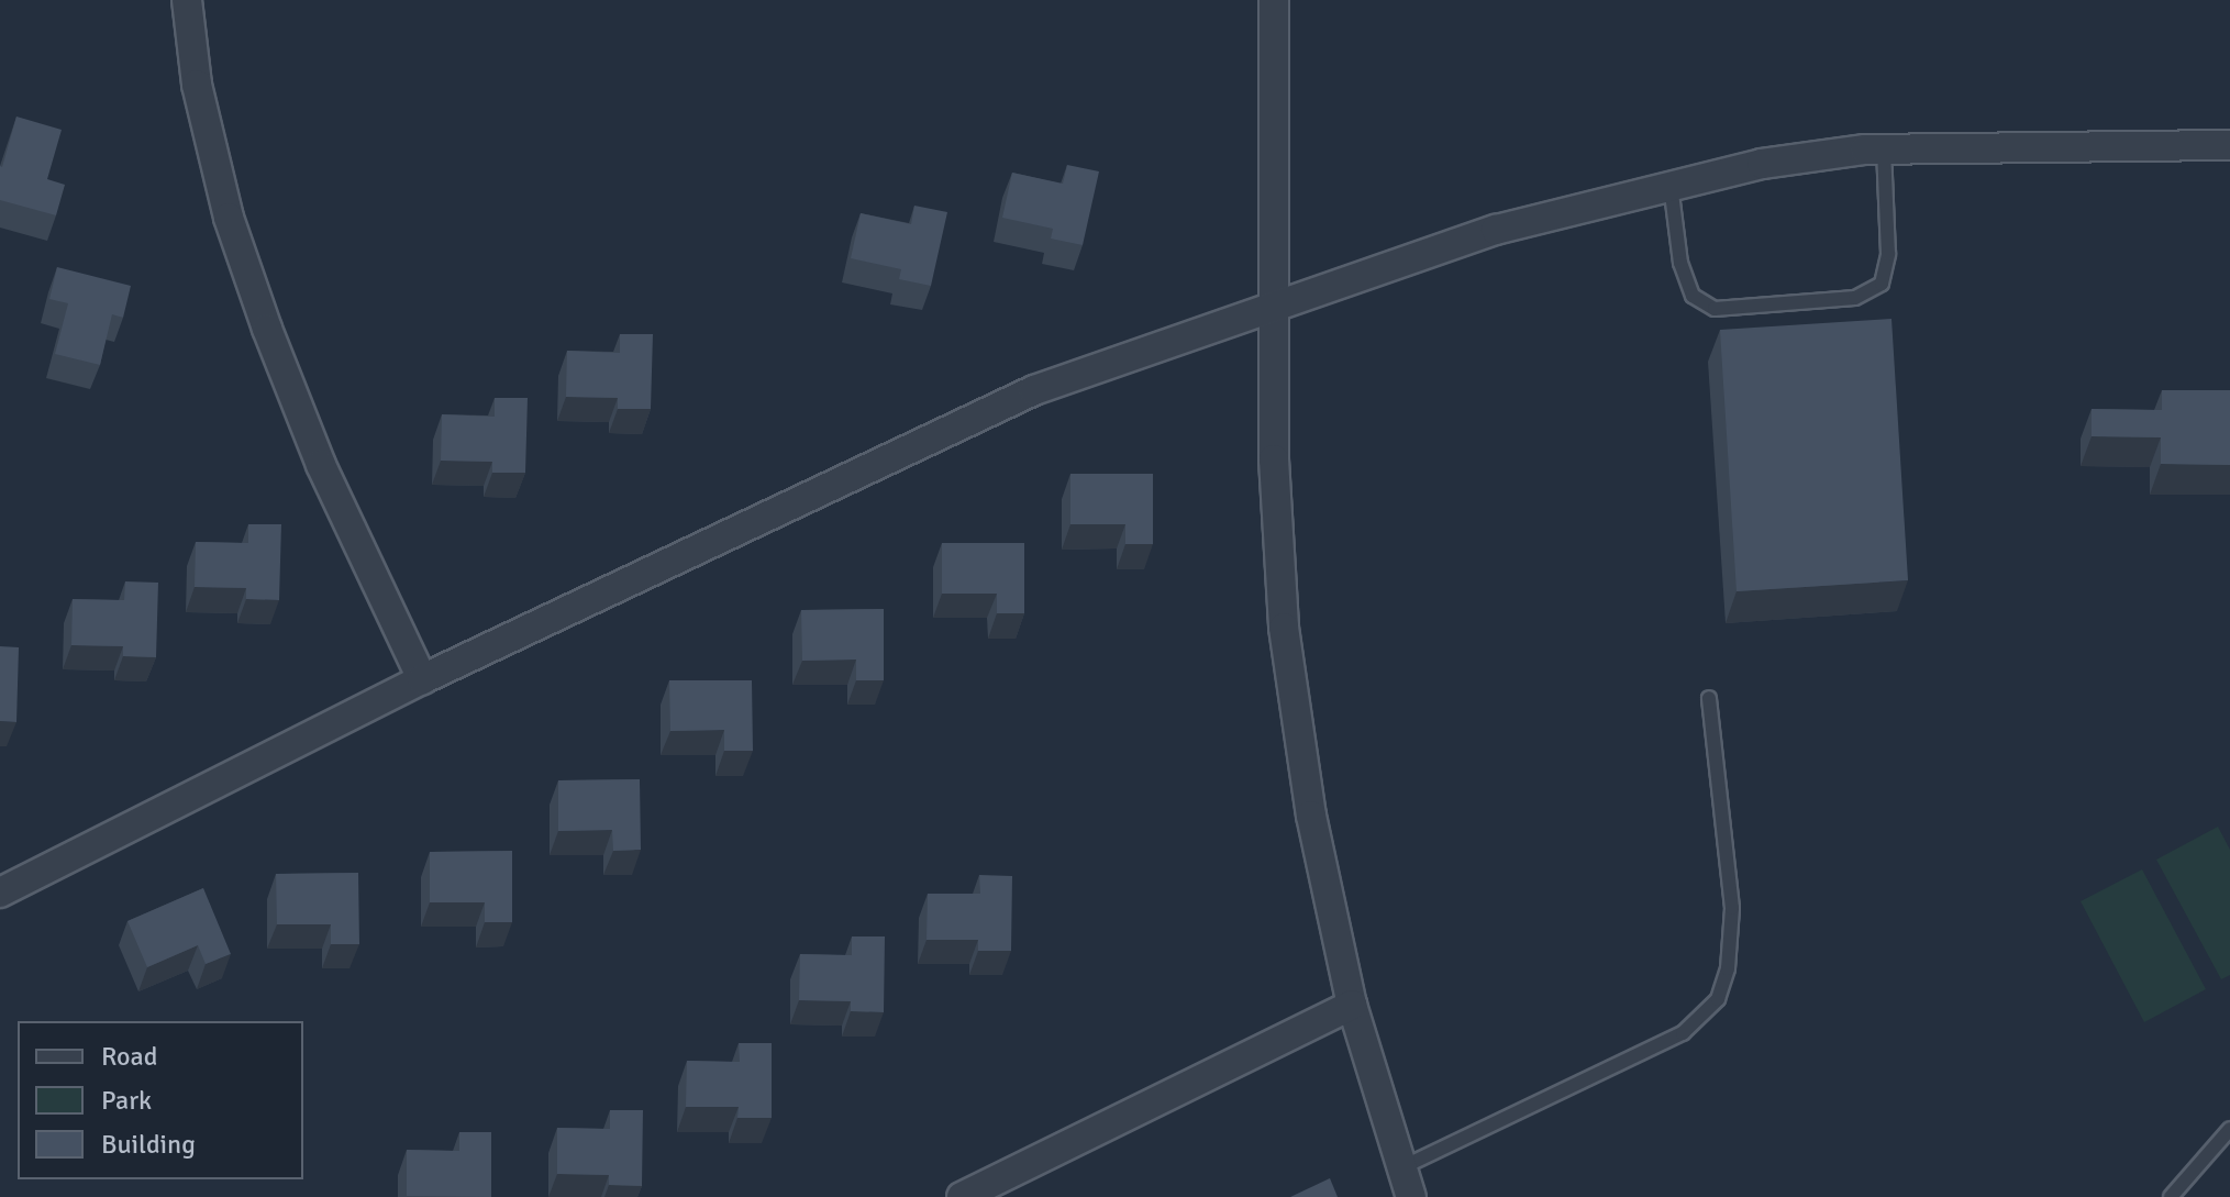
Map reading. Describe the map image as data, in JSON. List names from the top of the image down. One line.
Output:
{"legend":["Road","Park","Building"]}
